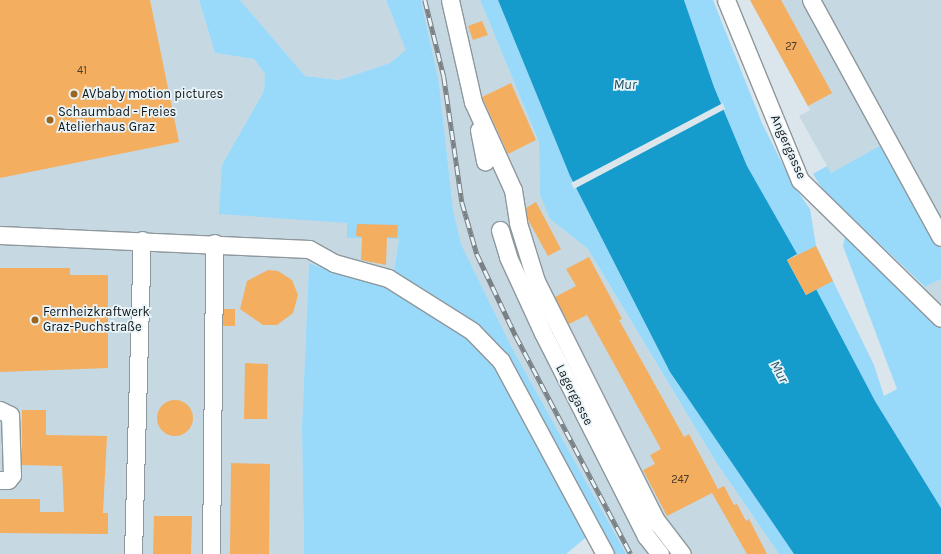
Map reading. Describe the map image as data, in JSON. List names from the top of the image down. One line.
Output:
{"streets":{"street":["Angergasse","Lagergasse"]},"water":["Mur"],"places":["AVbaby motion pictures","Schaumbad - Freies Atelierhaus Graz","Fernheizkraftwerk Graz-Puchstraße"],"house_numbers":["27","41","247"]}
